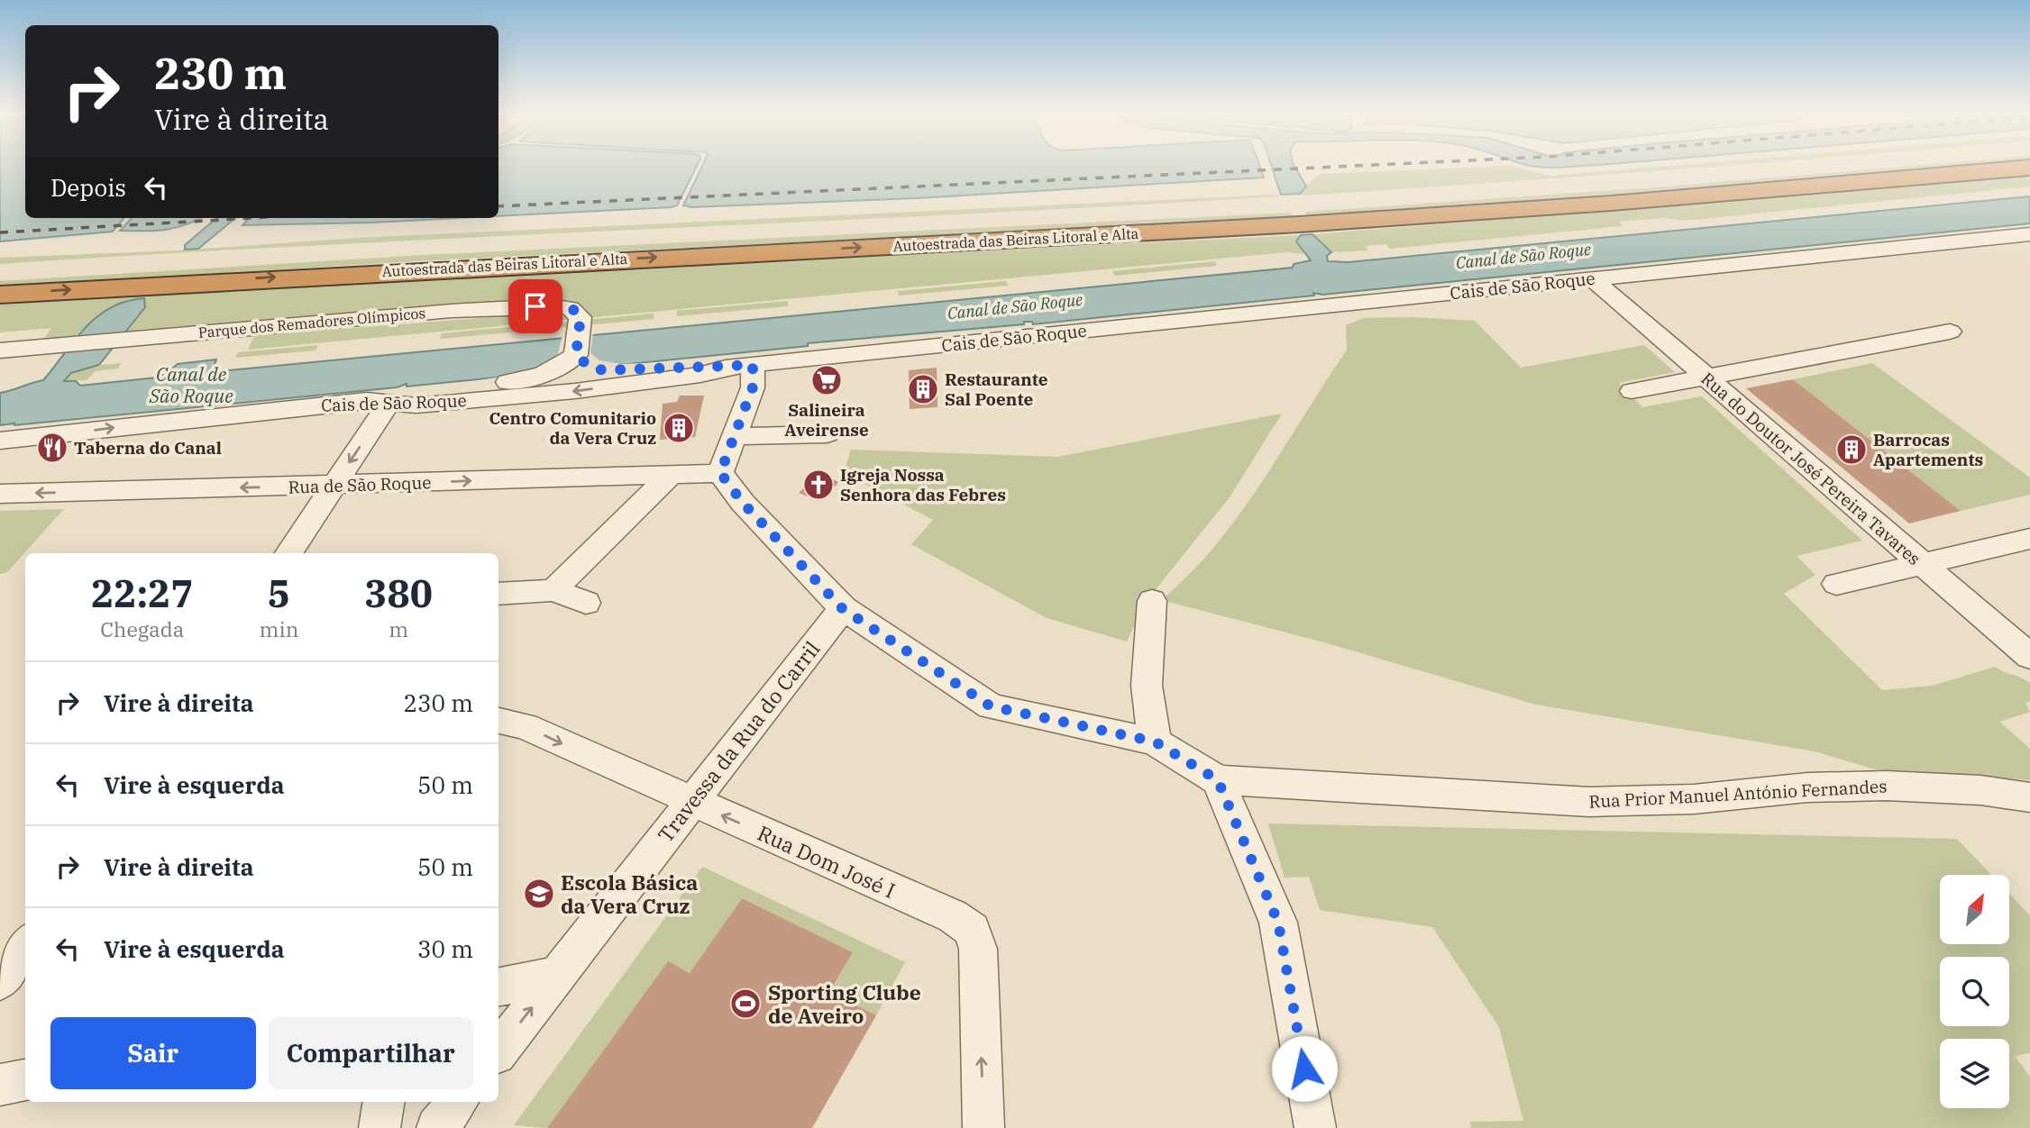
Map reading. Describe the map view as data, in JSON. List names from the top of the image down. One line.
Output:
{"streets":{"highway":["Autoestrada das Beiras Litoral e Alta"],"street":["Cais de São Roque","Parque dos Remadores Olímpicos","Rua do Doutor José Pereira Tavares","Rua de São Roque","Travessa da Rua do Carril","Rua Prior Manuel António Fernandes","Rua Dom José I"]},"crossings":[["Cais de São Roque","Rua do Doutor José Pereira Tavares"],["Travessa da Rua do Carril","Rua Dom José I"]],"water":["Canal de São Roque"],"places":{"supermarket":["Salineira Aveirense"],"building":["Restaurante Sal Poente","Centro Comunitario da Vera Cruz","Barrocas Apartements"],"restaurant":["Taberna do Canal"],"church":["Igreja Nossa Senhora das Febres"],"school or university":["Escola Básica da Vera Cruz"],"sports":["Sporting Clube de Aveiro"]},"north":"top right","page":{"turn":["230 m","Vire à direita"],"then":"Depois","eta":["22:27","Chegada","5","min","380","m"],"list":[{"name":"Vire à direita","value":"230 m"},{"name":"Vire à esquerda","value":"50 m"},{"name":"Vire à direita","value":"50 m"},{"name":"Vire à esquerda","value":"30 m"}],"buttons":["Sair","Compartilhar"]}}
